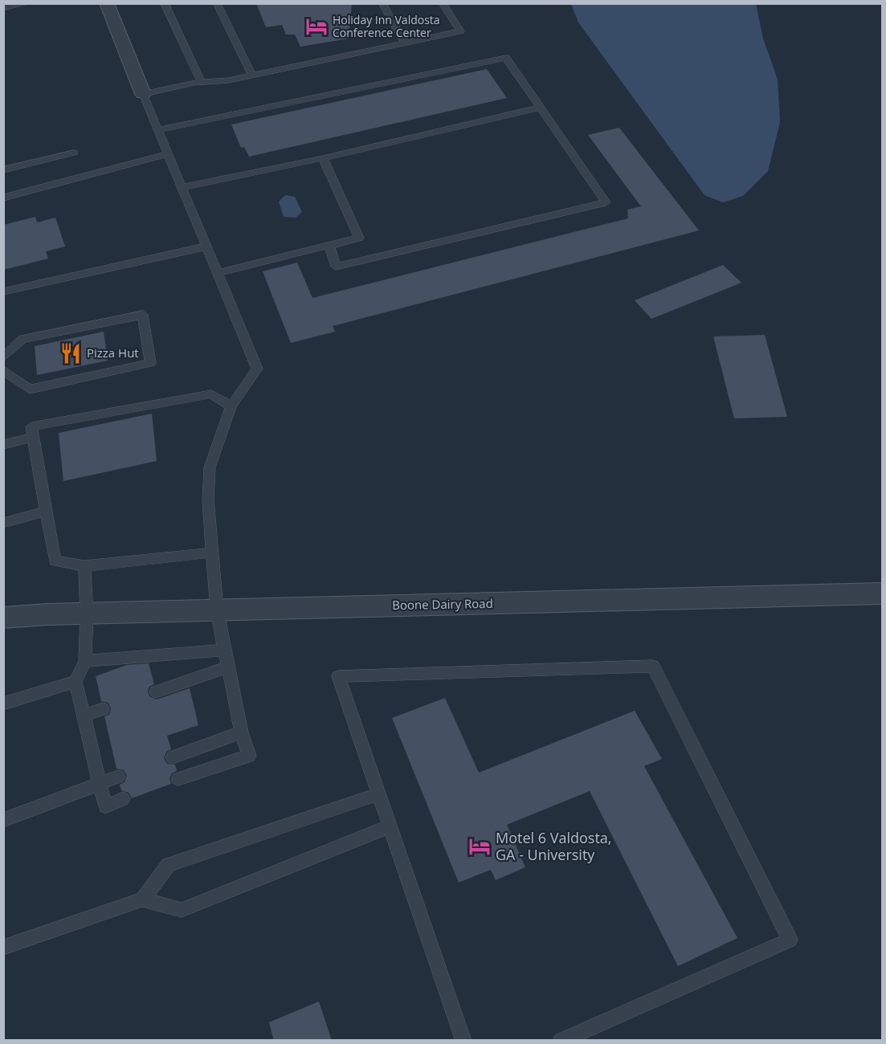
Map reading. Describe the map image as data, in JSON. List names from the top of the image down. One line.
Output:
{"streets":{"street":["Boone Dairy Road"]},"places":{"hotel":["Holiday Inn Valdosta Conference Center","Motel 6 Valdosta, GA - University"],"restaurant":["Pizza Hut"]}}
